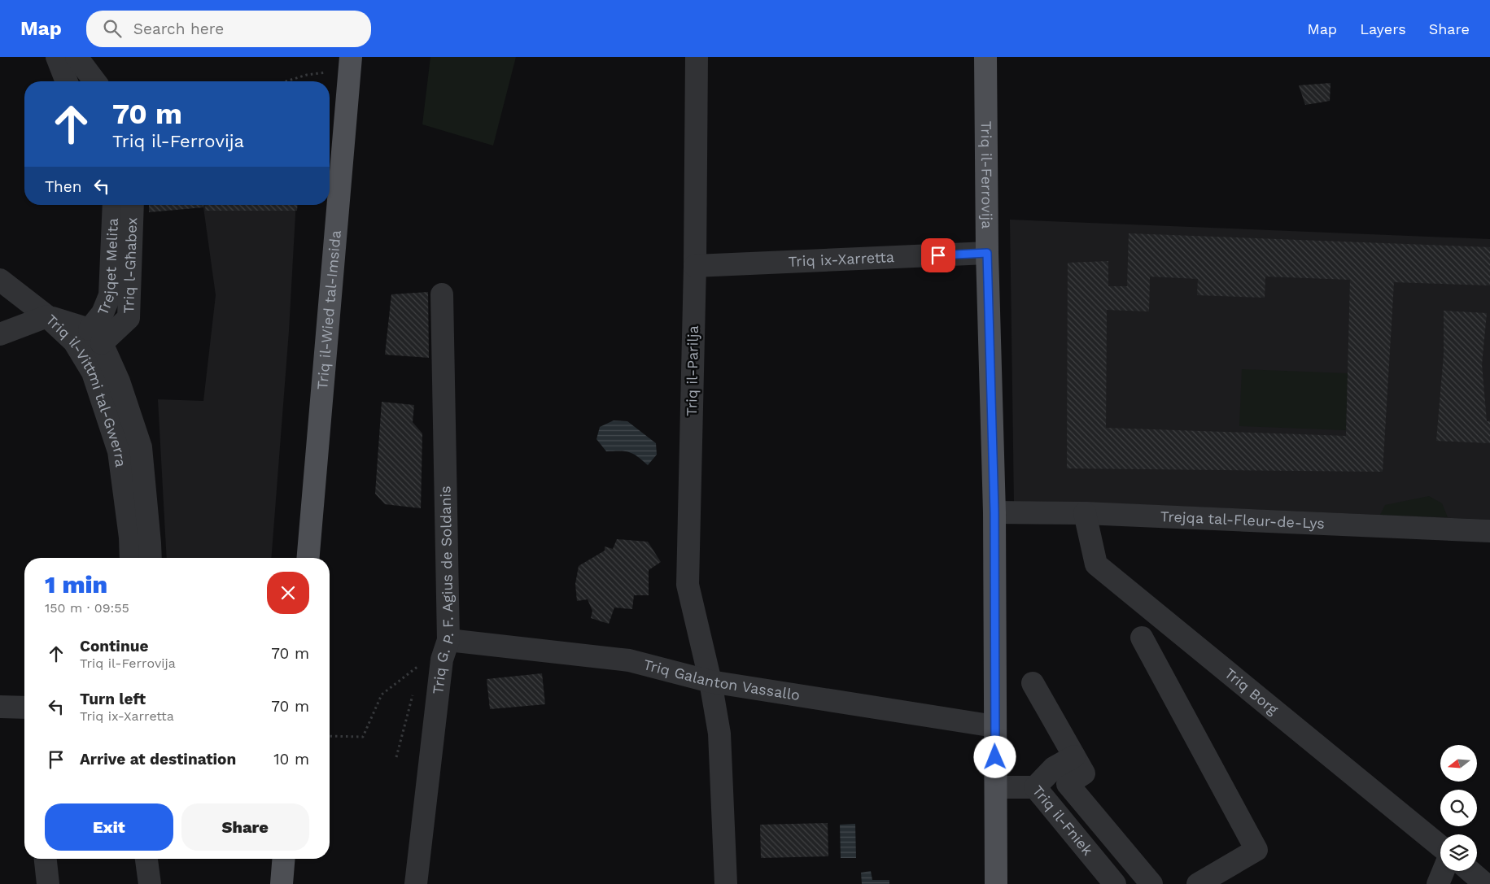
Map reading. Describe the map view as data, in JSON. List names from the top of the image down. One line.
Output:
{"streets":{"main road":["Triq il-Ferrovija","Triq il-Wied tal-Imsida"],"street":["Triq ix-Xarretta","Triq l-Għabex","Trejqet Melita","Triq il-Parilja","Triq il-Vittmi tal-Gwerra","Trejqa tal-Fleur-de-Lys","Triq G. P. F. Agius de Soldanis","Triq Galanton Vassallo","Triq Borg","Triq il-Fniek"]},"crossings":[["Triq il-Ferrovija","Triq ix-Xarretta"],["Triq il-Ferrovija","Trejqa tal-Fleur-de-Lys"],["Triq il-Ferrovija","Triq Galanton Vassallo"],["Triq il-Ferrovija","Triq il-Fniek"],["Triq ix-Xarretta","Triq il-Parilja"],["Triq l-Għabex","Trejqet Melita"],["Triq l-Għabex","Triq il-Vittmi tal-Gwerra"],["Trejqet Melita","Triq il-Vittmi tal-Gwerra"],["Triq il-Parilja","Triq Galanton Vassallo"],["Trejqa tal-Fleur-de-Lys","Triq Borg"],["Triq G. P. F. Agius de Soldanis","Triq Galanton Vassallo"]],"north":"left","page":{"header":"Map","search":"Search here","nav":["Map","Layers","Share"],"turn":["70 m","Triq il-Ferrovija"],"then":"Then","heading":["1 min","150 m · 09:55"],"list":[{"name":"Continue","note":"Triq il-Ferrovija","value":"70 m"},{"name":"Turn left","note":"Triq ix-Xarretta","value":"70 m"},{"name":"Arrive at destination","value":"10 m"}],"buttons":["Exit","Share"]}}
